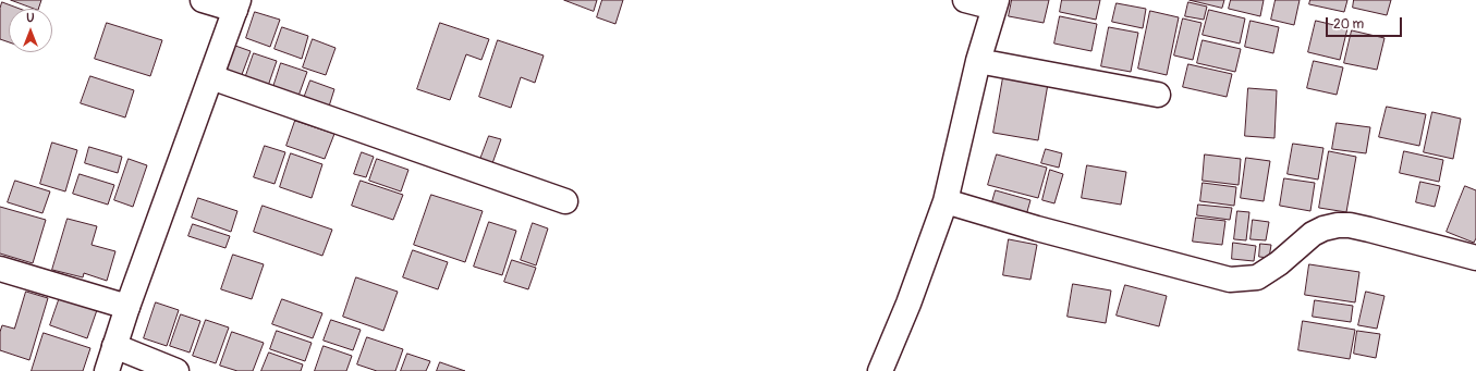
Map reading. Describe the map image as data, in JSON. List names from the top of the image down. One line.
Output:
{"scale_bar":"20 m","north":"top"}
